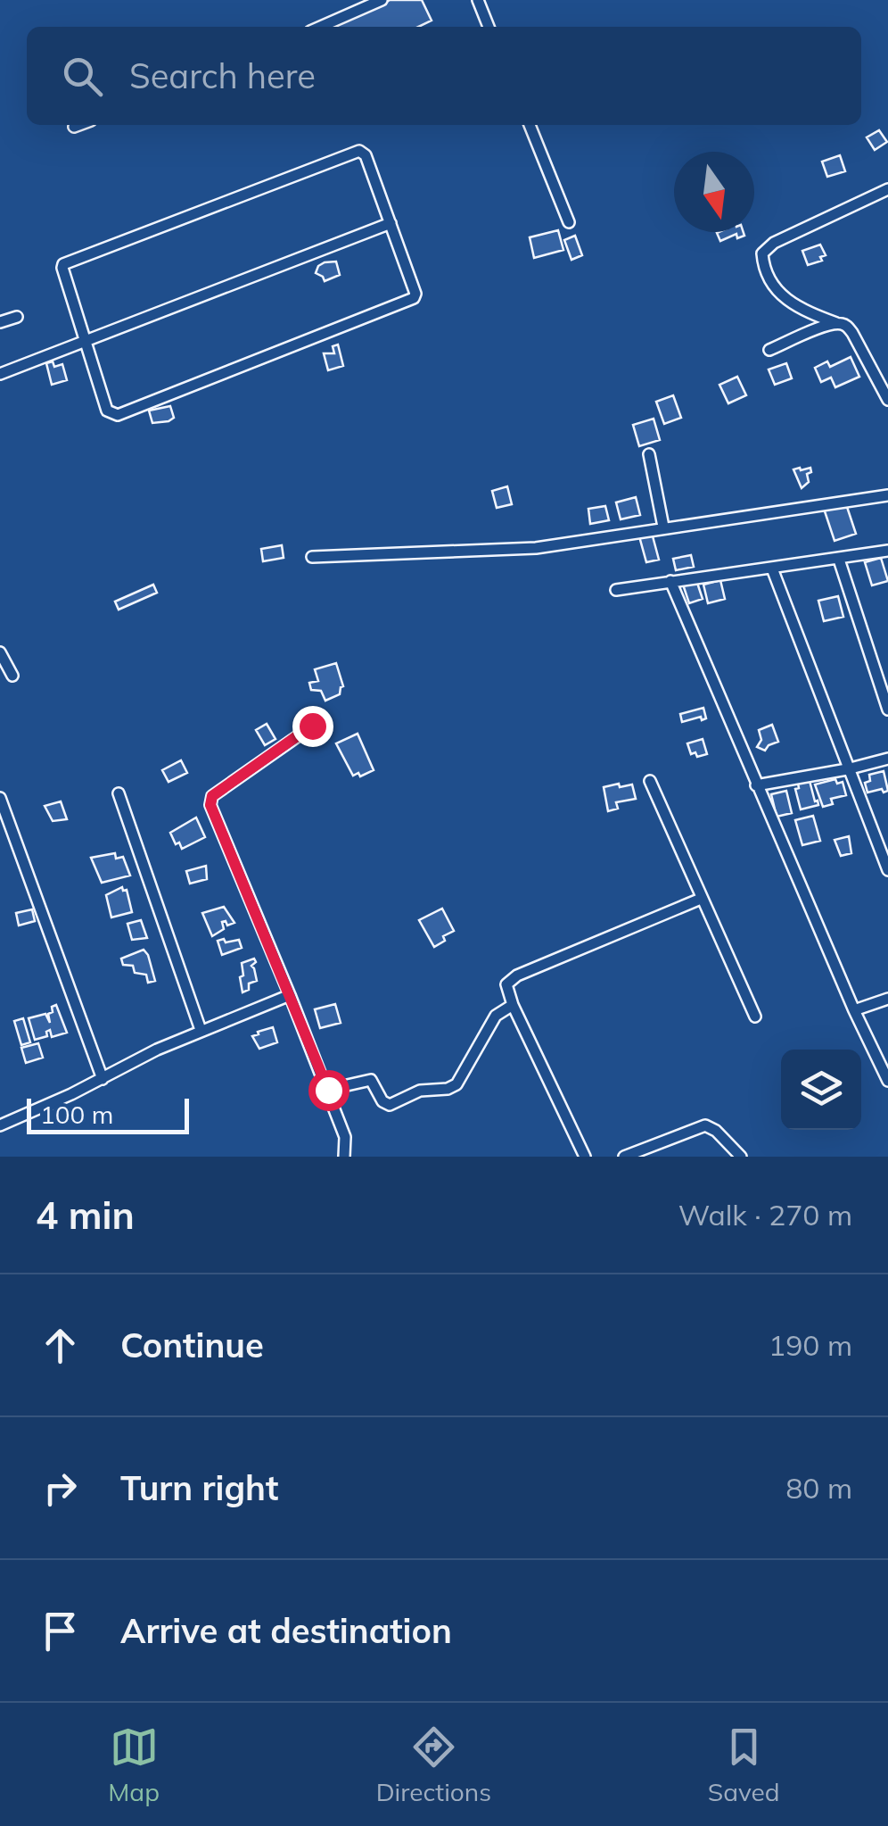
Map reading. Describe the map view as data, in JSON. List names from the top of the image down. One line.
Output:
{"scale_bar":"100 m","north":"bottom","page":{"search":"Search here","scale":"100 m","heading":["4 min","Walk · 270 m"],"list":[["Continue","190 m"],["Turn right","80 m"],"Arrive at destination"],"nav":["Map","Directions","Saved"]}}
